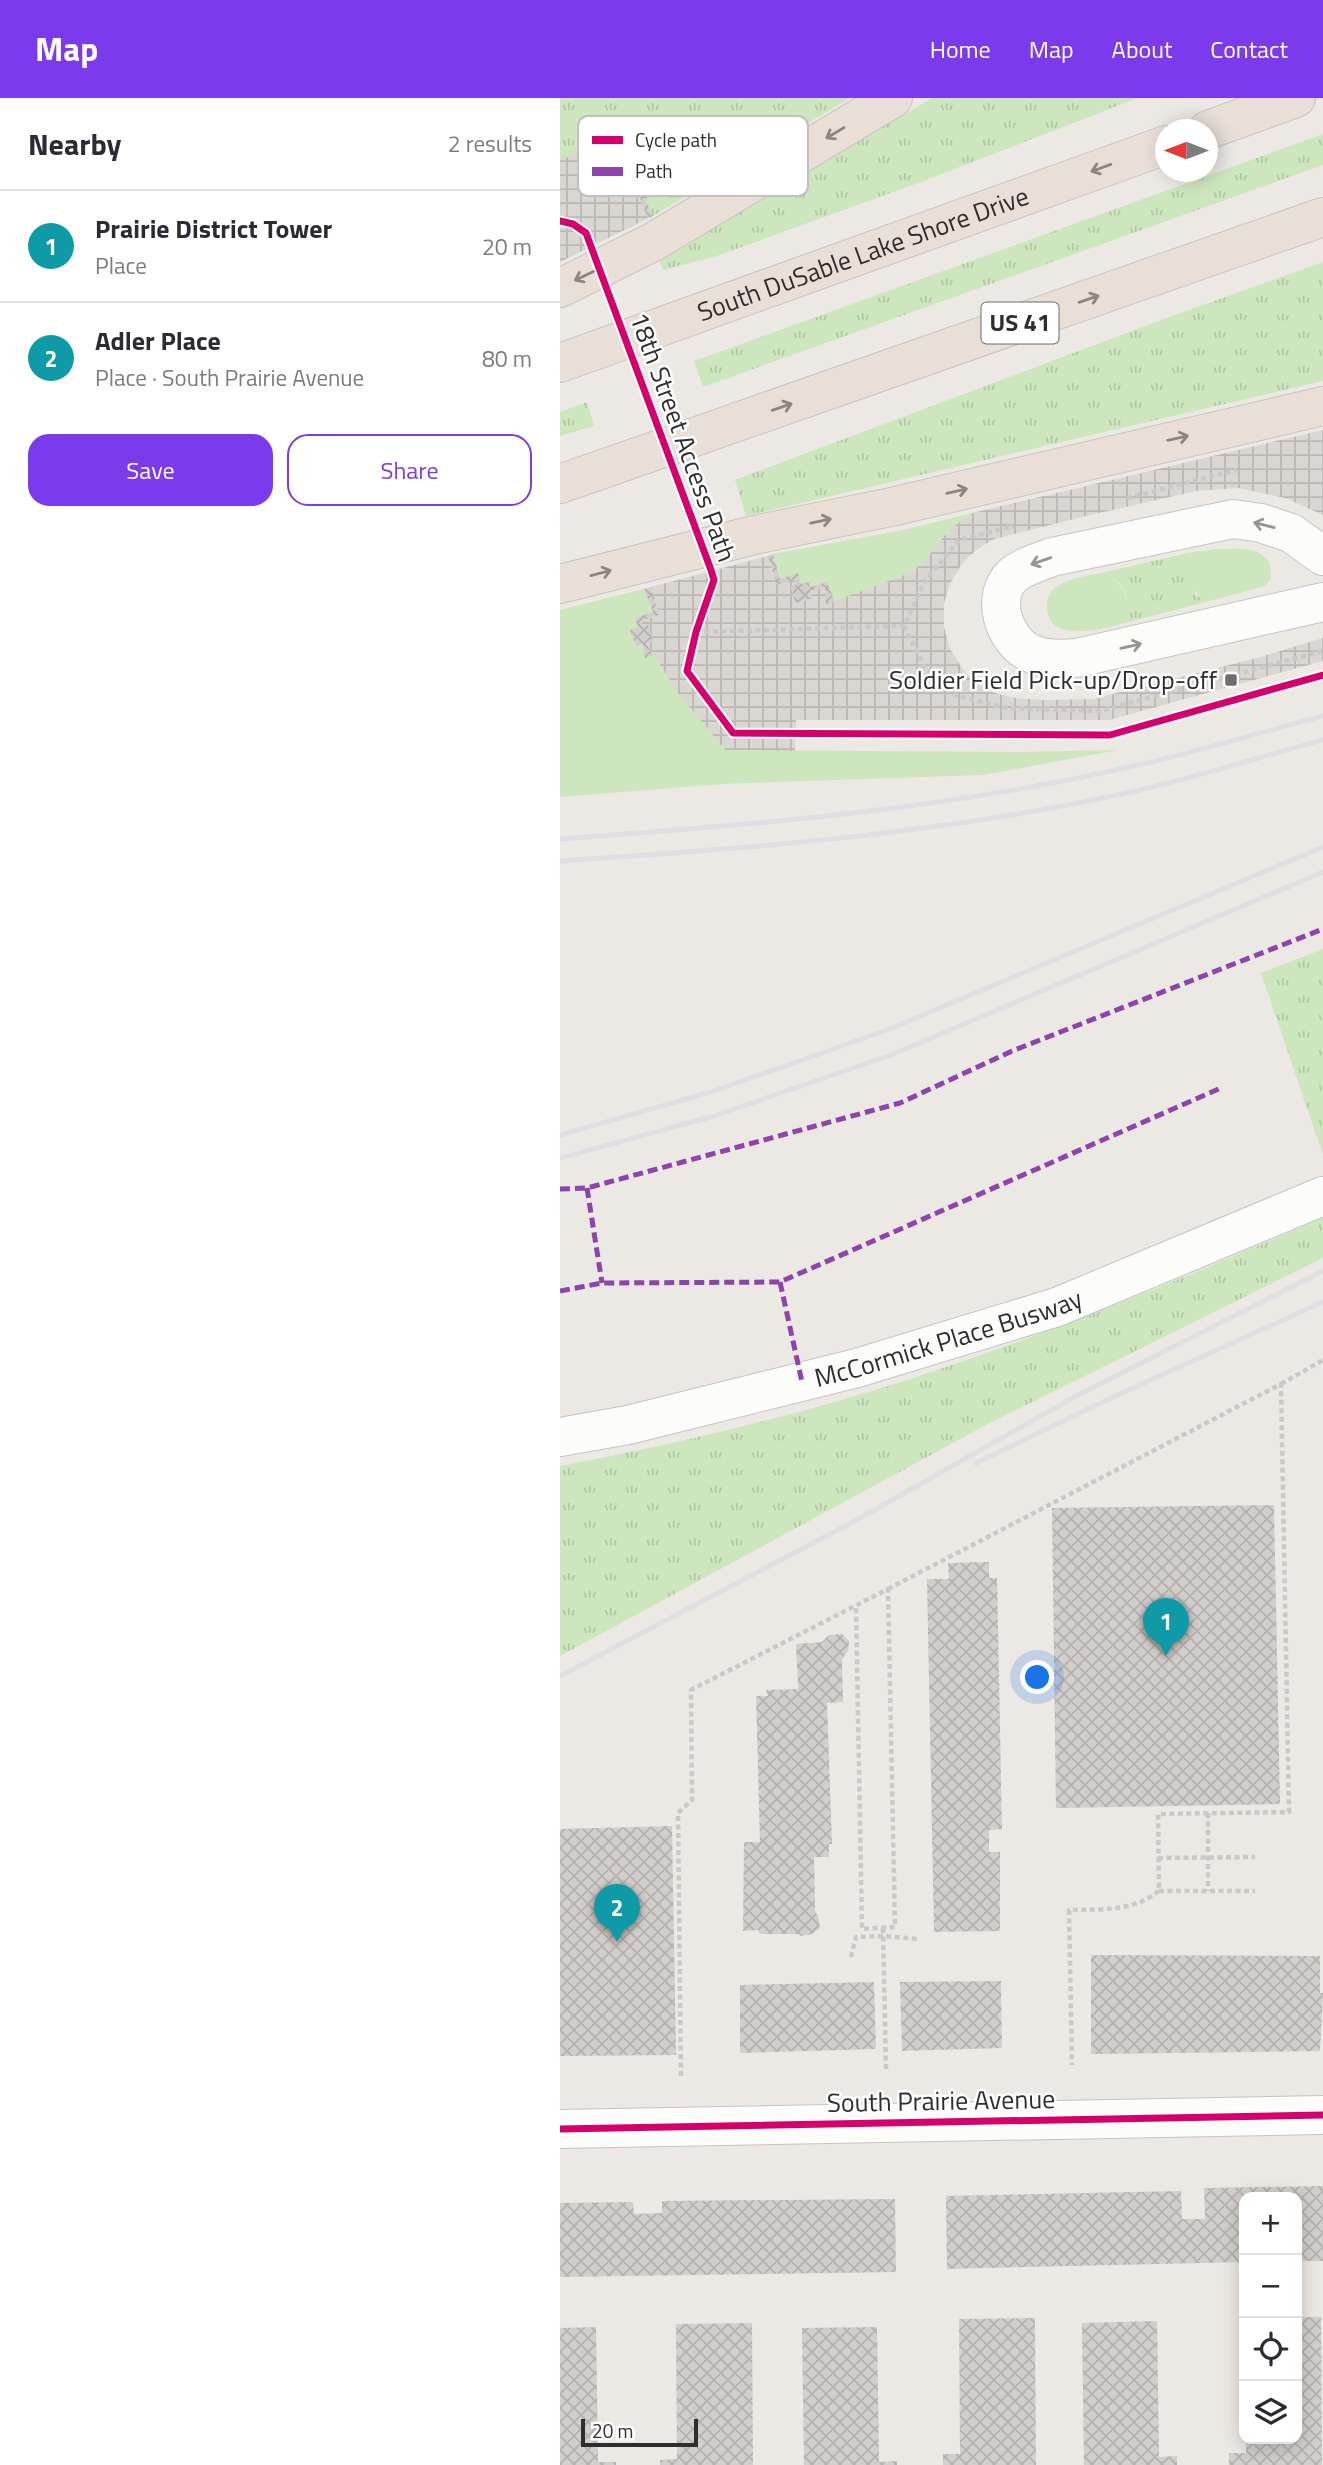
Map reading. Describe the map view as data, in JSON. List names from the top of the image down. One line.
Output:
{"streets":{"highway":["South DuSable Lake Shore Drive","US 41"],"street":["McCormick Place Busway","South Prairie Avenue"],"cycle path":["18th Street Access Path"]},"places":{"transit":["Soldier Field Pick-up/Drop-off"]},"legend":["Cycle path","Path"],"scale_bar":"20 m","north":"left","page":{"header":"Map","nav":["Home","Map","About","Contact"],"heading":["Nearby","2 results"],"list":[{"mark":"1","name":"Prairie District Tower","note":"Place","value":"20 m"},{"mark":"2","name":"Adler Place","note":"Place · South Prairie Avenue","value":"80 m"}],"buttons":["Save","Share"],"pins":["1","2"],"map_buttons":["+","−"],"scale":"20 m"}}
